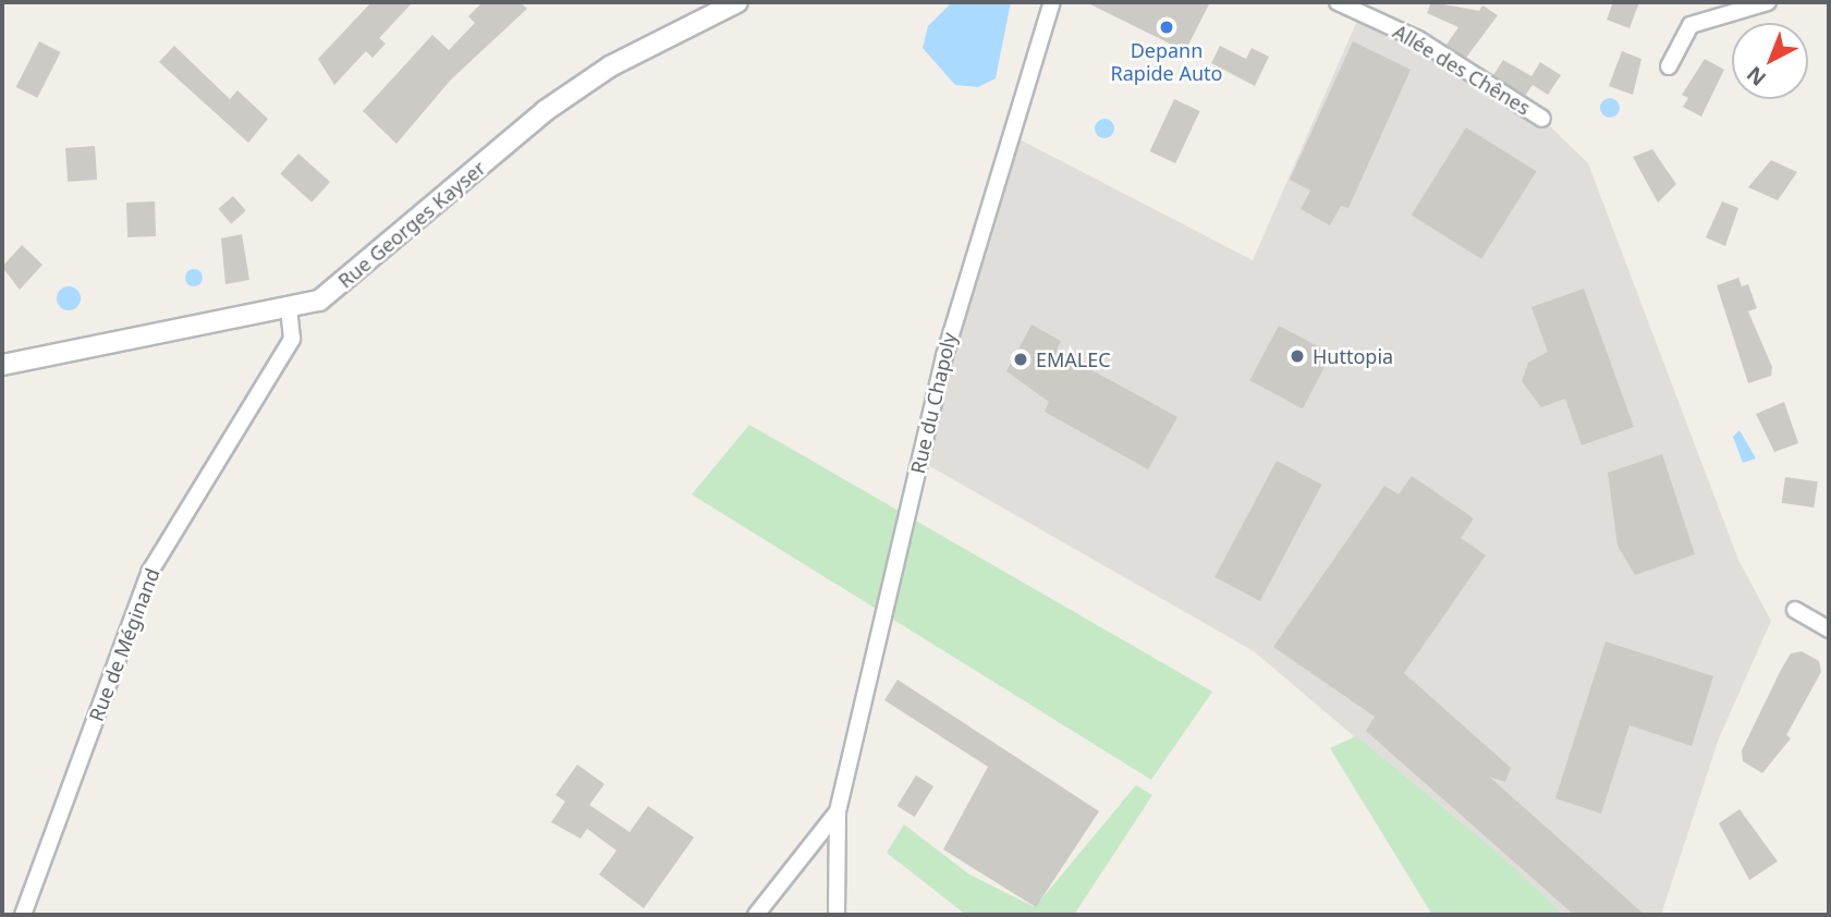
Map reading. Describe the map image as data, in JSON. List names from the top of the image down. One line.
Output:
{"streets":{"street":["Allée des Chênes","Rue Georges Kayser","Rue du Chapoly","Rue de Méginand"]},"crossings":[["Rue Georges Kayser","Rue de Méginand"]],"places":["Depann Rapide Auto","Huttopia","EMALEC"],"north":"bottom left"}
